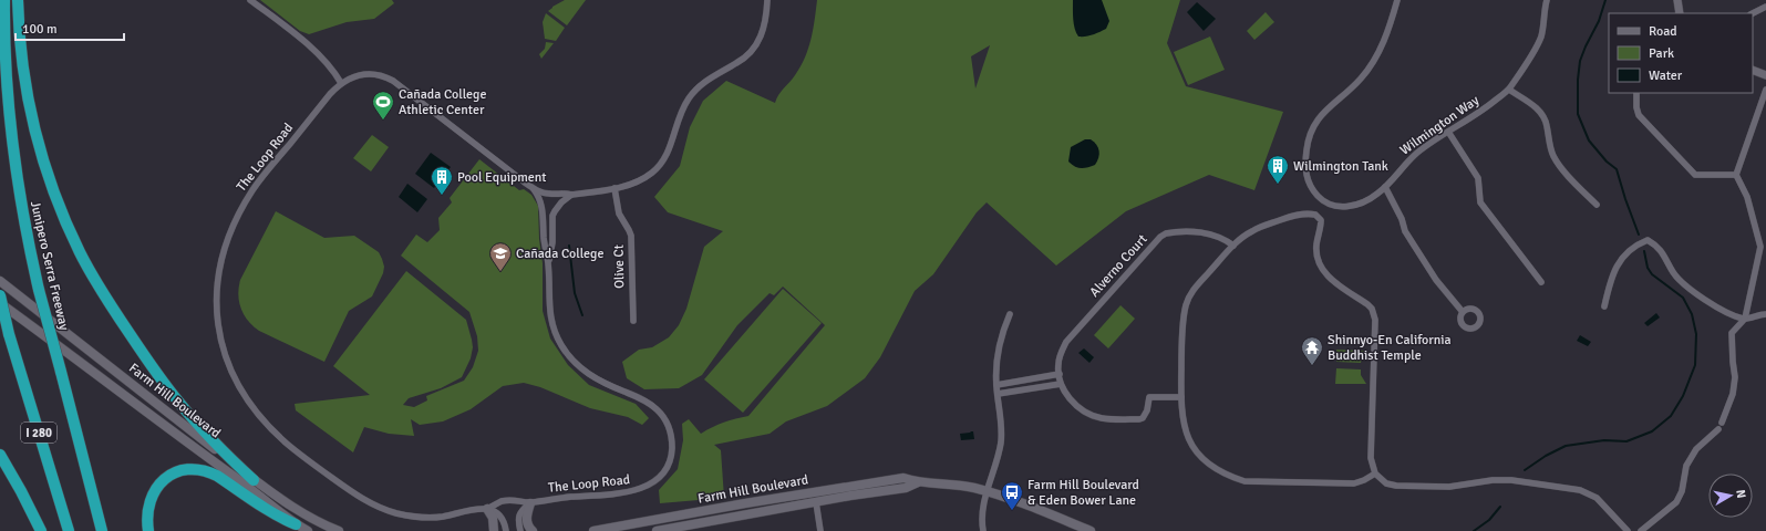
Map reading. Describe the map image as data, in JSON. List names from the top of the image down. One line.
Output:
{"streets":{"highway":["Junipero Serra Freeway","I 280"],"main road":["Farm Hill Boulevard"],"street":["Wilmington Way","The Loop Road","Alverno Court","Olive Ct"]},"places":{"sports":["Cañada College Athletic Center"],"building":["Wilmington Tank","Pool Equipment"],"school or university":["Cañada College"],"temple":["Shinnyo-En California Buddhist Temple"],"bus stop":["Farm Hill Boulevard & Eden Bower Lane"]},"legend":["Road","Park","Water"],"scale_bar":"100 m","north":"right"}
